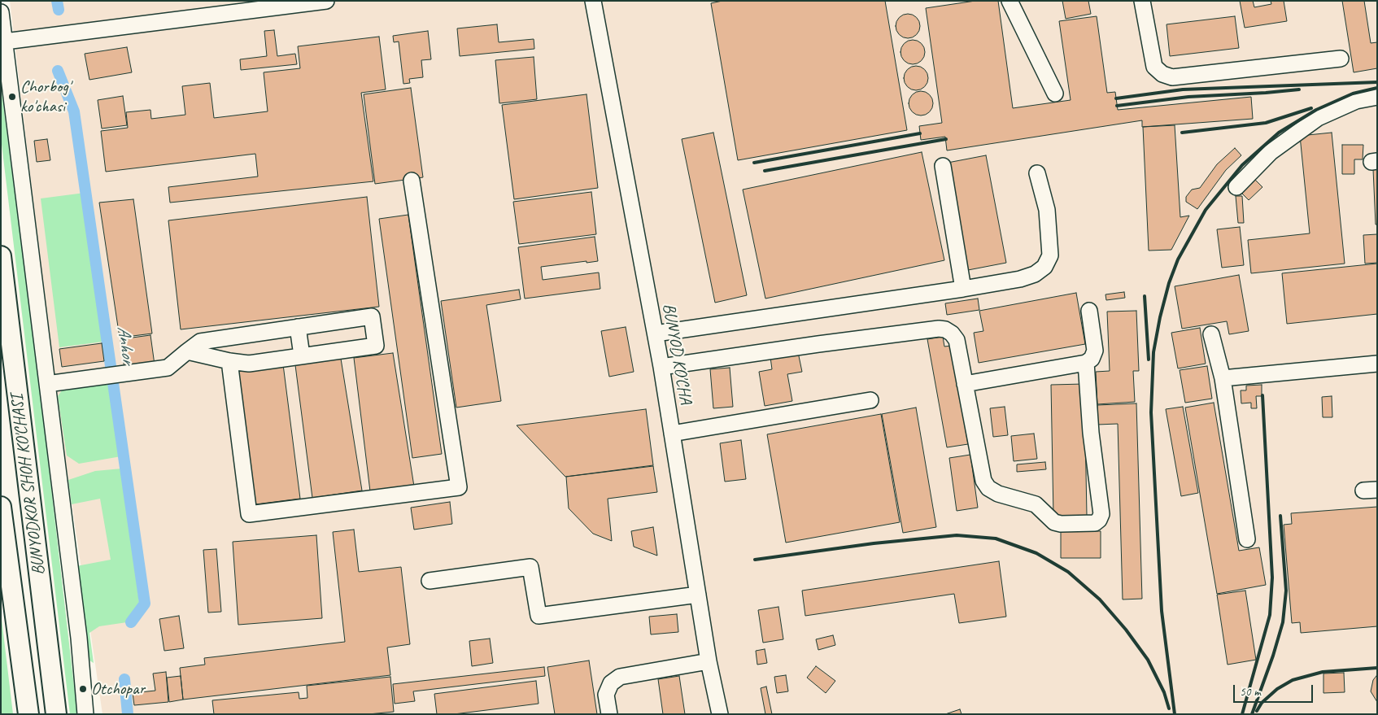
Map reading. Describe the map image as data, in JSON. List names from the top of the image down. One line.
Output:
{"streets":{"main road":["BUNYODKOR SHOH KO'CHASI"],"street":["BUNYOD KO'CHA"]},"water":["Anhor"],"places":["Chorbog' ko'chasi","Otchopar"],"scale_bar":"50 m"}
